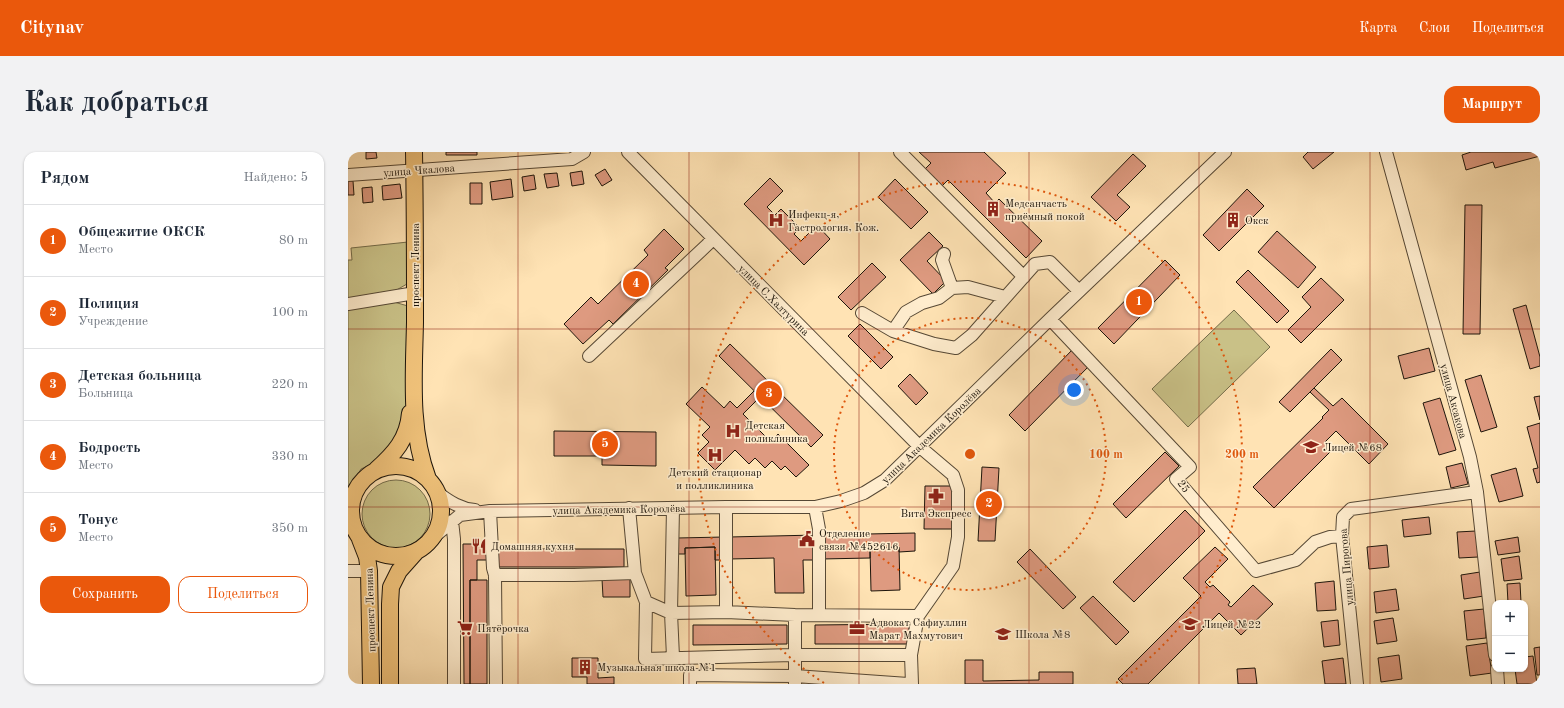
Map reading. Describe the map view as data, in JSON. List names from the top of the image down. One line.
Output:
{"streets":{"main road":["проспект Ленина"],"street":["улица Чкалова","улица С.Халтурина","улица Аксакова","улица Академика Королёва","25","улица Пирогова"]},"crossings":[["улица Чкалова","проспект Ленина"],["проспект Ленина","улица Академика Королёва"],["улица С.Халтурина","улица Академика Королёва"],["улица Аксакова","улица Пирогова"],["улица Академика Королёва","25"],["25","улица Пирогова"]],"places":{"building":["Медсанчасть приёмный покой","Окск","Музыкальная школа №1"],"hospital":["Инфекц-я, Гастрология, Кож.","Детская поликлиника","Детский стационар и полликлиника"],"school or university":["Лицей №68","Лицей №22","Школа №8"],"pharmacy":["Вита Экспресс"],"public building":["Отделение связи №452616"],"restaurant":["Домашняя кухня"],"supermarket":["Пятёрочка"],"office":["Адвокат Сафиуллин Марат Махмутович"]},"page":{"header":"Citynav","nav":["Карта","Слои","Поделиться"],"buttons":["Маршрут",["Сохранить","Поделиться"]],"title":"Как добраться","heading":["Рядом","Найдено: 5"],"list":[{"mark":"1","name":"Общежитие ОКСК","note":"Место","value":"80 m"},{"mark":"2","name":"Полиция","note":"Учреждение","value":"100 m"},{"mark":"3","name":"Детская больница","note":"Больница","value":"220 m"},{"mark":"4","name":"Бодрость","note":"Место","value":"330 m"},{"mark":"5","name":"Тонус","note":"Место","value":"350 m"}],"pins":["4","1","3","5","2"],"map_buttons":["+","−"]},"rings":["100 m","200 m"]}
